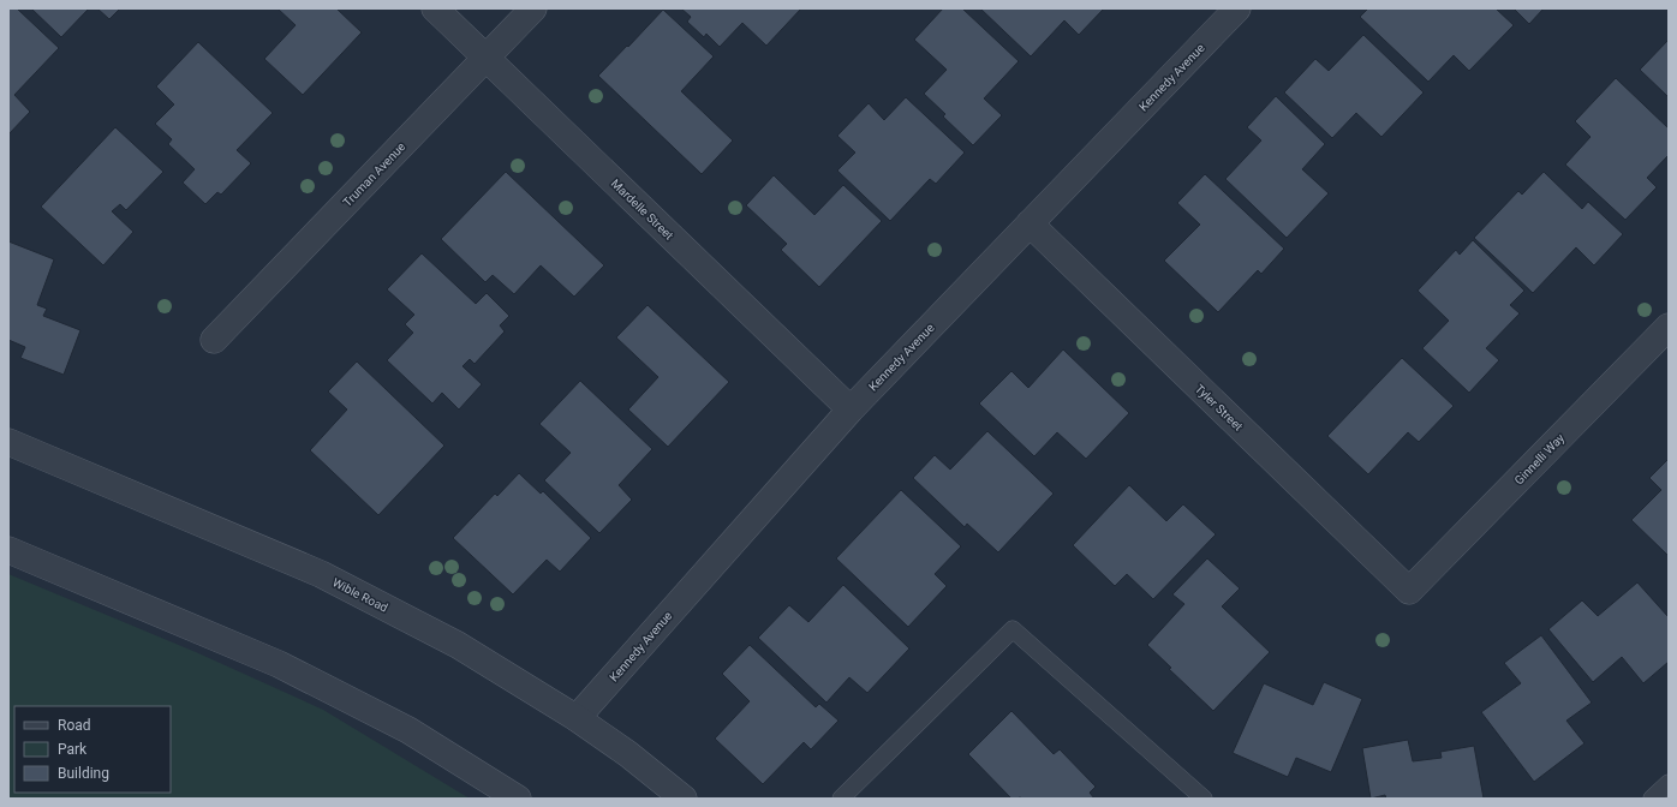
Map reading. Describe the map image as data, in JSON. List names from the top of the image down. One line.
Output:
{"streets":{"street":["Kennedy Avenue","Truman Avenue","Mardelle Street","Tyler Street","Ginnelli Way","Wible Road"]},"crossings":[["Kennedy Avenue","Mardelle Street"],["Kennedy Avenue","Tyler Street"],["Kennedy Avenue","Wible Road"],["Truman Avenue","Mardelle Street"],["Tyler Street","Ginnelli Way"]],"legend":["Road","Park","Building"]}
